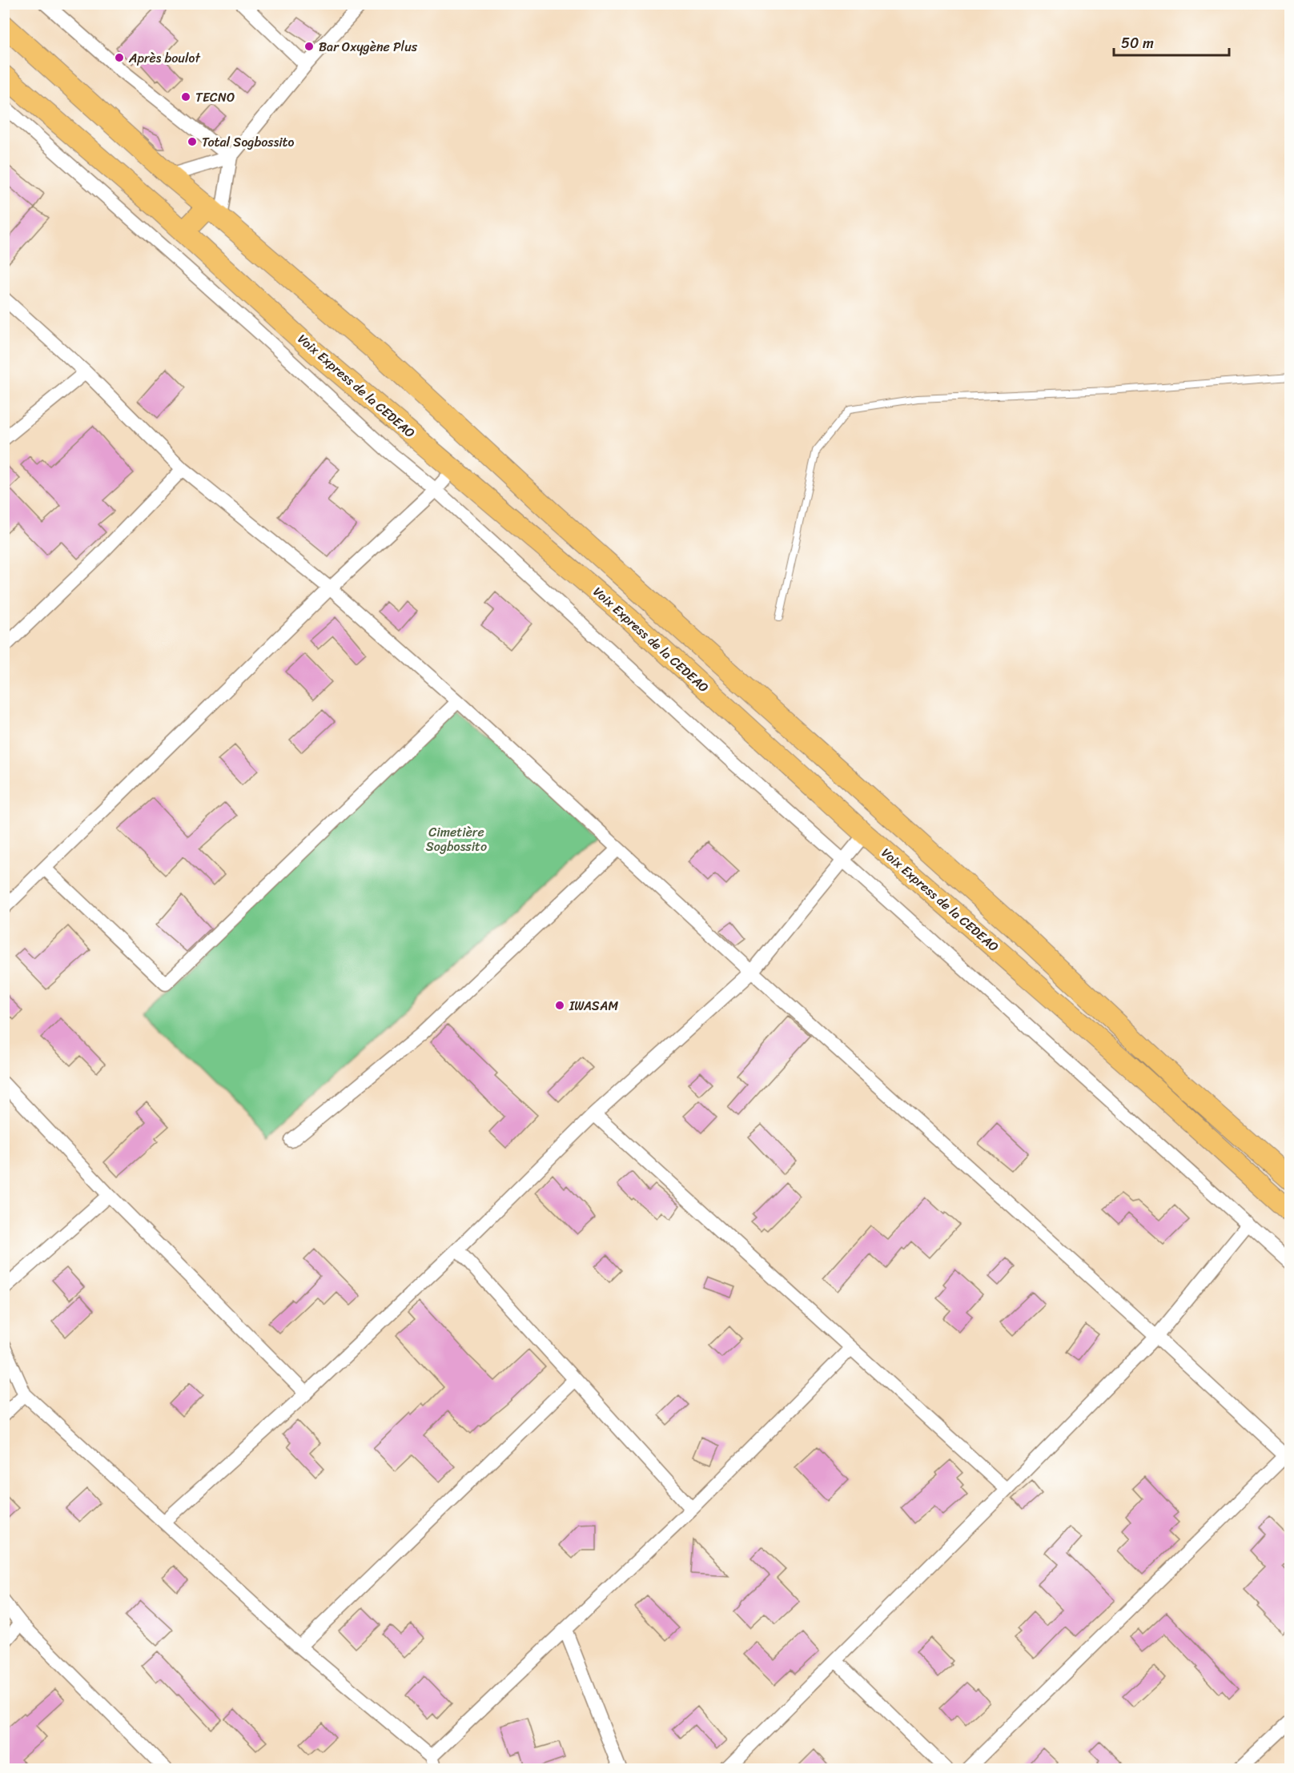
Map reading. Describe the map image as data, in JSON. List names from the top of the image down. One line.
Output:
{"streets":{"main road":["Voix Express de la CEDEAO"]},"parks":["Cimetière Sogbossito"],"places":["Bar Oxygène Plus","Après boulot","TECNO","Total Sogbossito","IWASAM"],"scale_bar":"50 m"}
